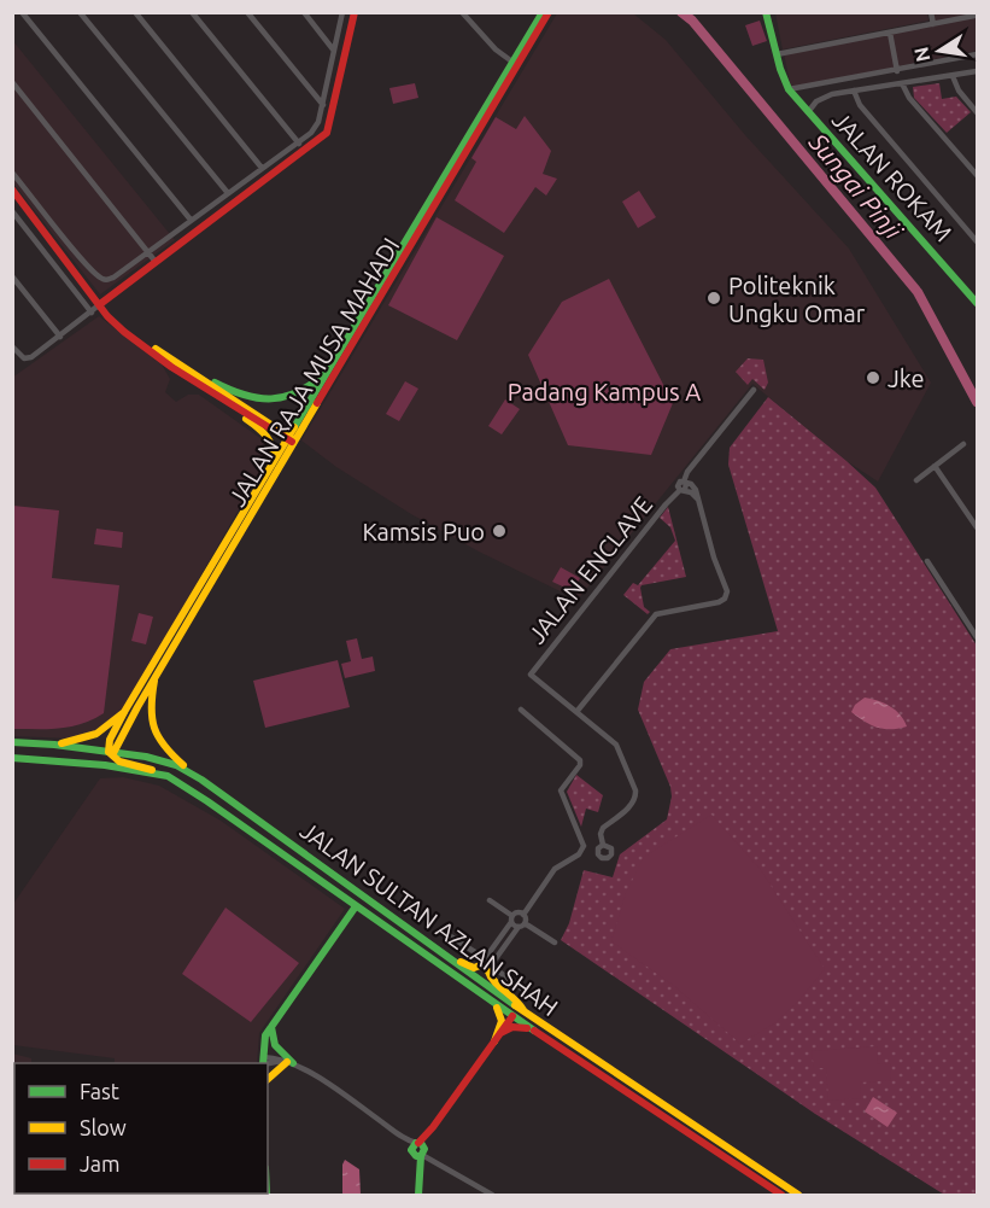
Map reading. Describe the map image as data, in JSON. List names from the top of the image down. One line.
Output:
{"streets":{"main road":["JALAN ROKAM","JALAN RAJA MUSA MAHADI","JALAN SULTAN AZLAN SHAH"],"street":["JALAN ENCLAVE"]},"crossings":[["JALAN RAJA MUSA MAHADI","JALAN SULTAN AZLAN SHAH"]],"water":["Sungai Pinji"],"parks":["Padang Kampus A"],"places":["Politeknik Ungku Omar","Jke","Kamsis Puo"],"legend":["Fast","Slow","Jam"],"north":"left"}
